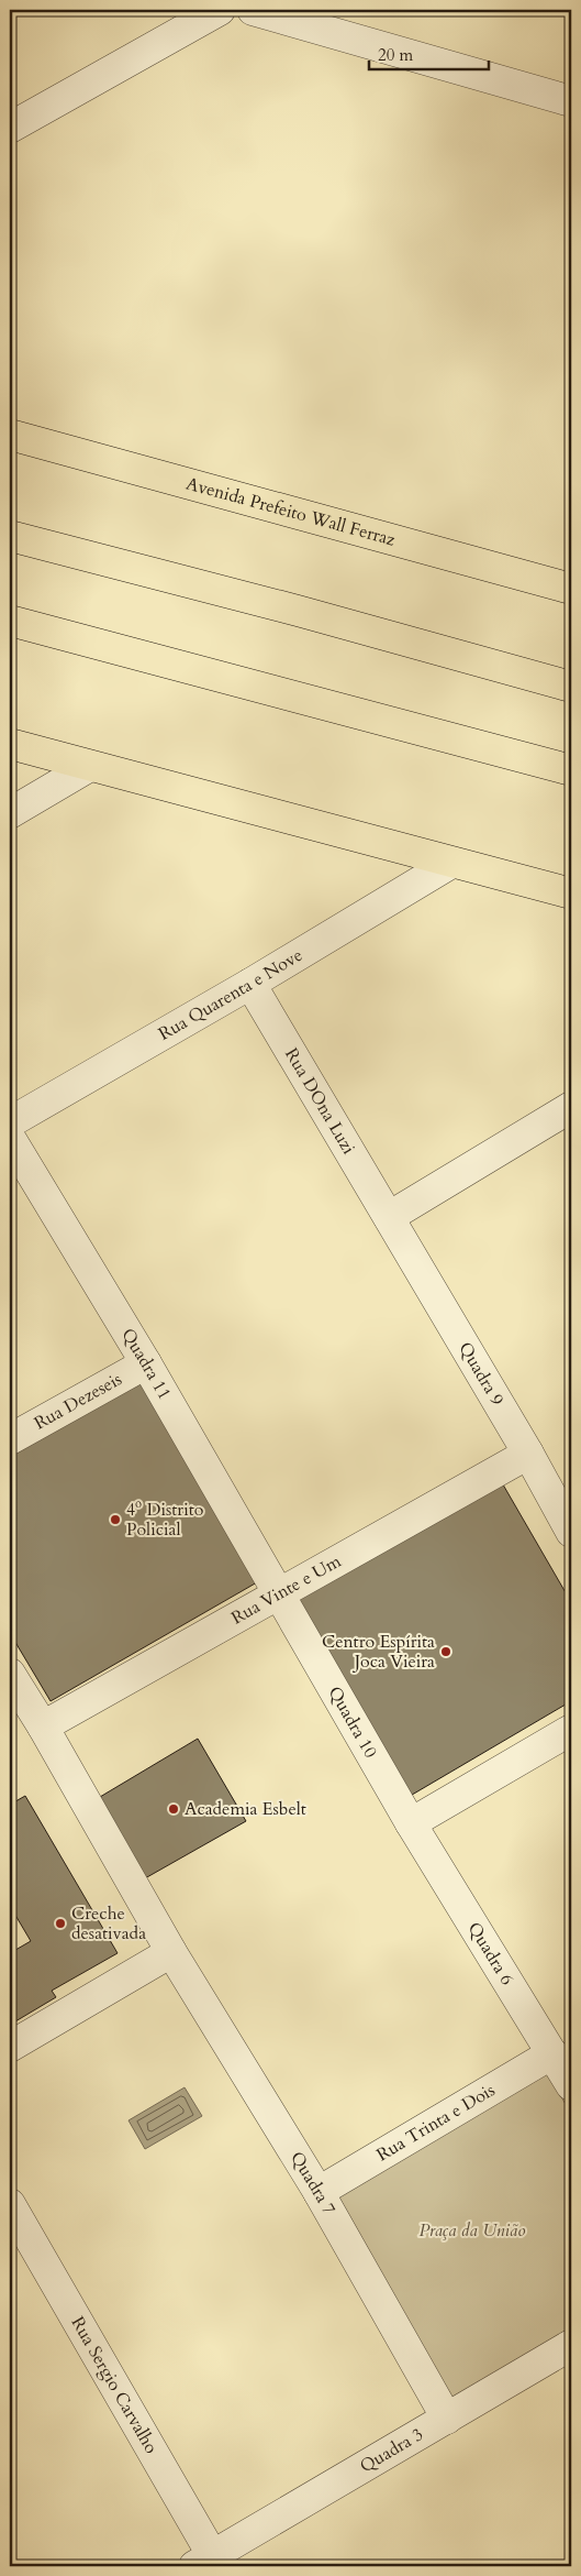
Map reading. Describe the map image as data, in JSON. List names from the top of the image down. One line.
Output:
{"streets":{"main road":["Avenida Prefeito Wall Ferraz"],"street":["Rua Quarenta e Nove","Rua DOna Luzi","Quadra 11","Quadra 9","Rua Dezeseis","Rua Vinte e Um","Quadra 10","Quadra 6","Rua Trinta e Dois","Quadra 7","Rua Sergio Carvalho","Quadra 3"]},"crossings":[["Rua Quarenta e Nove","Rua DOna Luzi"],["Rua DOna Luzi","Quadra 9"],["Quadra 11","Rua Dezeseis"],["Quadra 11","Rua Vinte e Um"],["Quadra 11","Quadra 10"],["Quadra 9","Rua Vinte e Um"],["Rua Vinte e Um","Quadra 10"],["Quadra 10","Quadra 6"],["Quadra 6","Rua Trinta e Dois"],["Rua Trinta e Dois","Quadra 7"],["Quadra 7","Quadra 3"],["Rua Sergio Carvalho","Quadra 3"]],"parks":["Praça da União"],"places":["4º Distrito Policial","Centro Espírita Joca Vieira","Academia Esbelt","Creche desativada"],"scale_bar":"20 m"}
